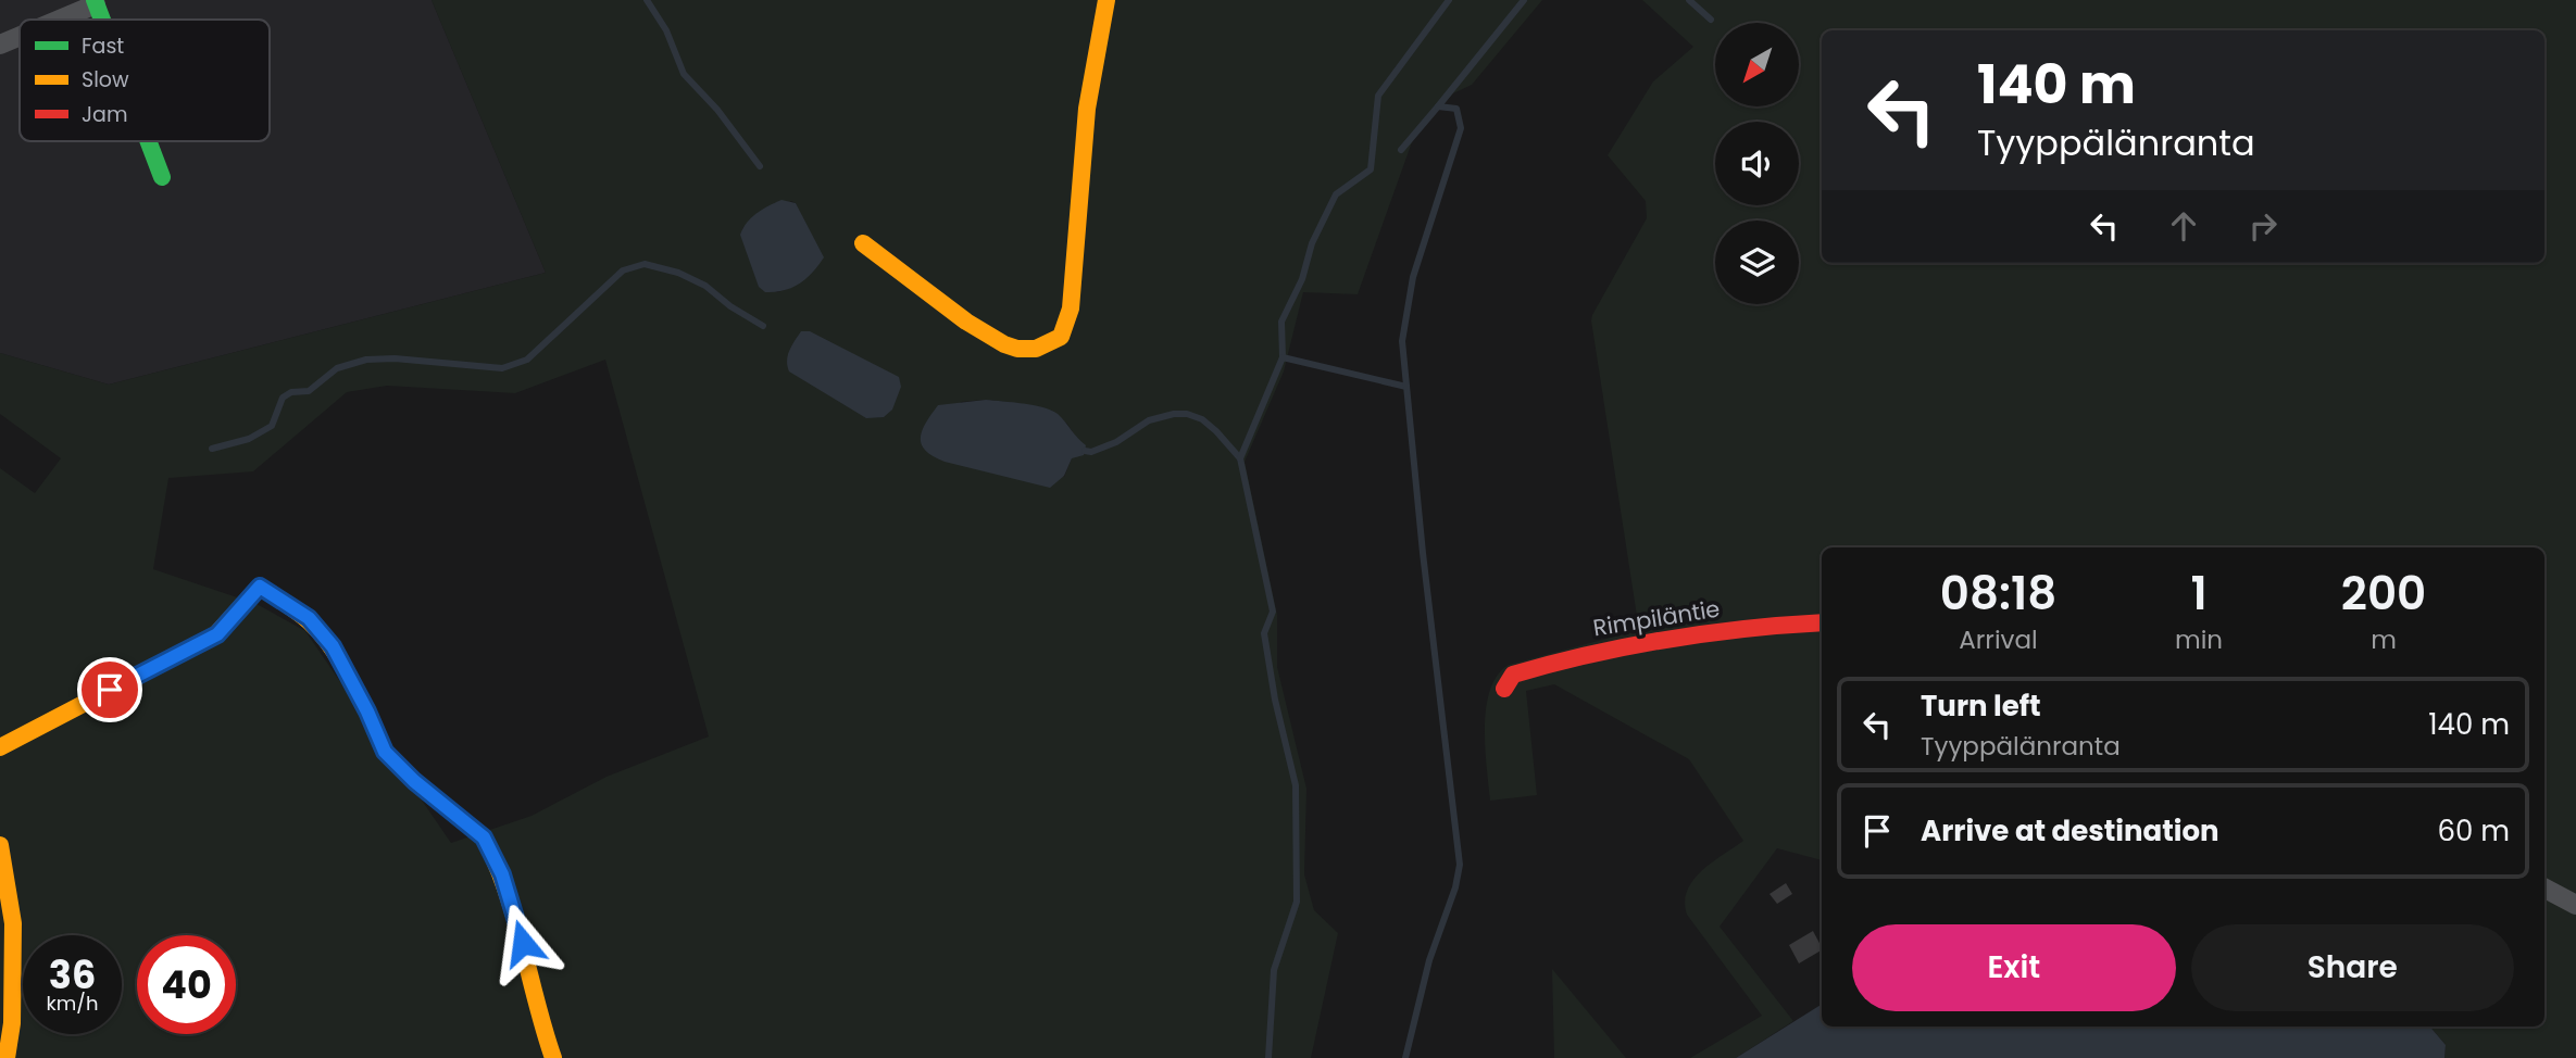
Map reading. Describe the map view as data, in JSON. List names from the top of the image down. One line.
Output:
{"streets":{"street":["Rimpiläntie"]},"legend":["Fast","Slow","Jam"],"north":"bottom left","page":{"turn":["140 m","Tyyppälänranta"],"eta":["08:18","Arrival","1","min","200","m"],"list":[{"name":"Turn left","note":"Tyyppälänranta","value":"140 m"},{"name":"Arrive at destination","value":"60 m"}],"buttons":["Exit","Share"],"speed":"36 km/h","limit":"40"}}
